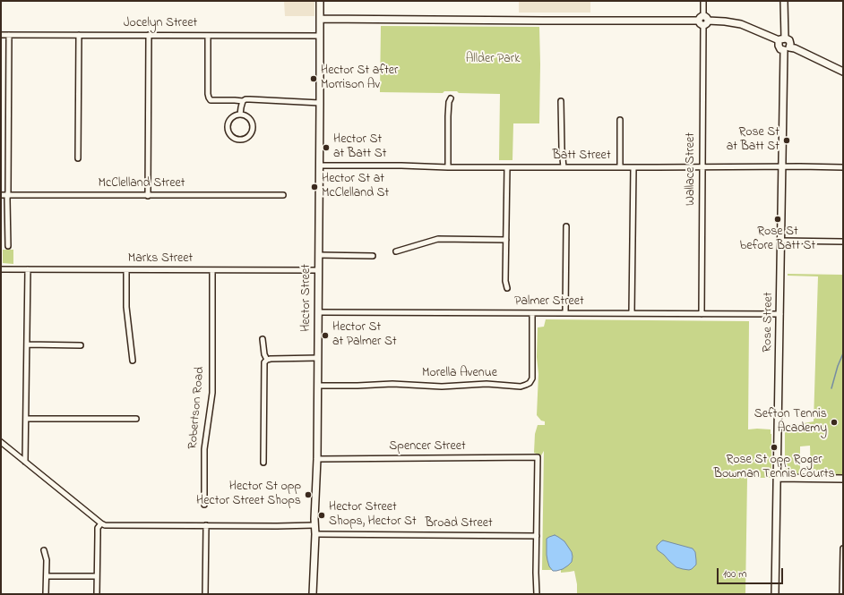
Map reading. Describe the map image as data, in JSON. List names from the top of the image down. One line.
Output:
{"streets":{"street":["Jocelyn Street","Batt Street","Wallace Street","McClelland Street","Marks Street","Hector Street","Palmer Street","Rose Street","Morella Avenue","Robertson Road","Spencer Street","Broad Street"]},"crossings":[["Jocelyn Street","Hector Street"],["Batt Street","Wallace Street"],["Batt Street","Hector Street"],["Batt Street","Rose Street"],["Wallace Street","Palmer Street"],["Marks Street","Hector Street"],["Marks Street","Robertson Road"],["Hector Street","Palmer Street"],["Hector Street","Morella Avenue"],["Hector Street","Spencer Street"],["Hector Street","Broad Street"],["Palmer Street","Rose Street"],["Palmer Street","Morella Avenue"],["Spencer Street","Broad Street"]],"parks":["Allder Park"],"places":["Hector St after Morrison Av","Rose St at Batt St","Hector St at Batt St","Hector St at McClelland St","Rose St before Batt St","Hector St at Palmer St","Sefton Tennis Academy","Rose St opp Roger Bowman Tennis Courts","Hector St opp Hector Street Shops","Hector Street Shops, Hector St"],"scale_bar":"100 m"}
